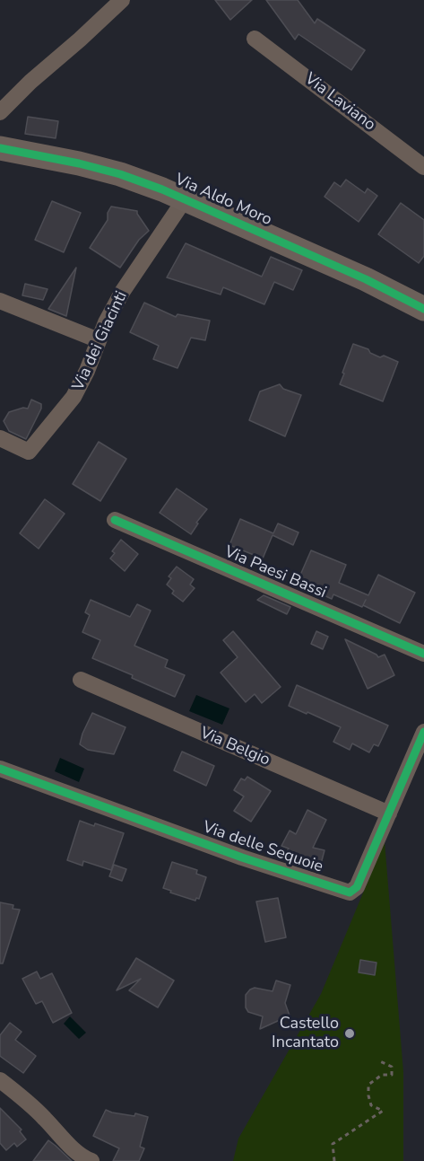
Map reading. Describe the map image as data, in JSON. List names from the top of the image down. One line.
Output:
{"streets":{"street":["Via Laviano","Via Aldo Moro","Via dei Giacinti","Via Paesi Bassi","Via Belgio","Via delle Sequoie"]},"crossings":[["Via Aldo Moro","Via dei Giacinti"],["Via Belgio","Via delle Sequoie"]],"places":["Castello Incantato"]}
